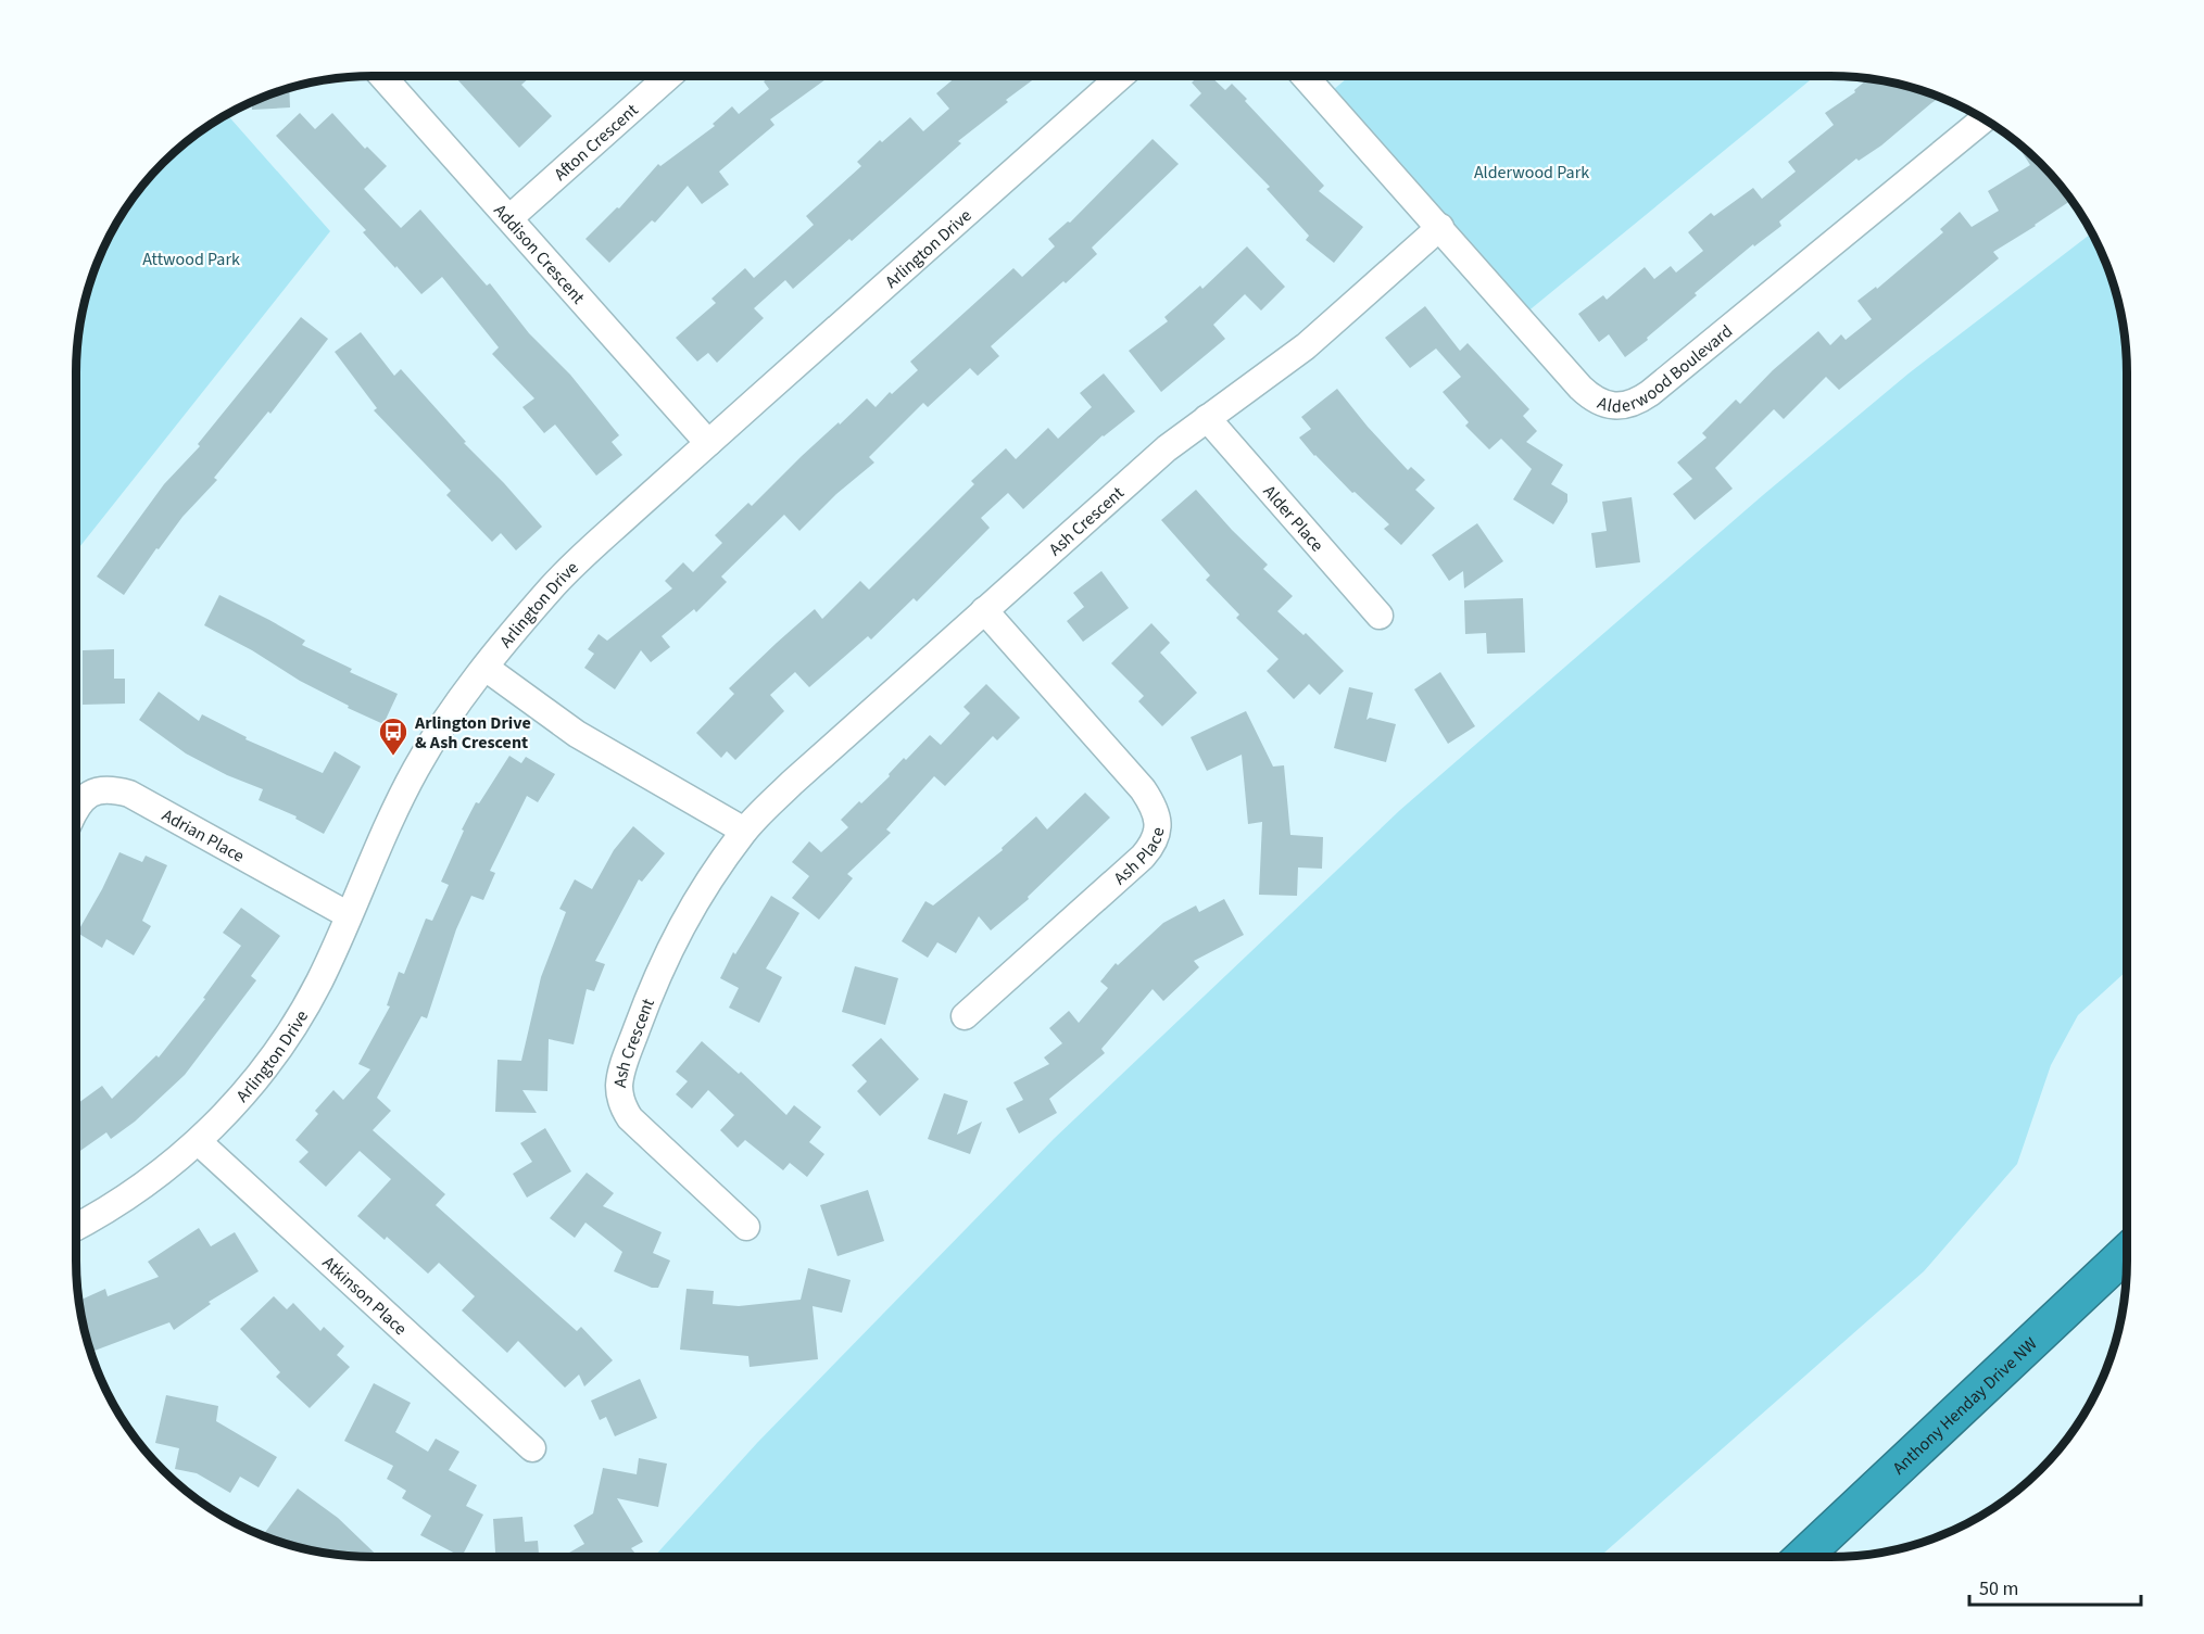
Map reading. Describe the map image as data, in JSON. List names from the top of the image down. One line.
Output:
{"streets":{"highway":["Anthony Henday Drive NW"],"street":["Afton Crescent","Arlington Drive","Addison Crescent","Alderwood Boulevard","Alder Place","Ash Crescent","Adrian Place","Ash Place","Atkinson Place"]},"crossings":[["Afton Crescent","Addison Crescent"],["Arlington Drive","Addison Crescent"],["Arlington Drive","Adrian Place"],["Arlington Drive","Atkinson Place"],["Alderwood Boulevard","Ash Crescent"],["Alder Place","Ash Crescent"],["Ash Crescent","Ash Place"]],"parks":["Alderwood Park","Attwood Park"],"places":{"bus stop":["Arlington Drive & Ash Crescent"]},"scale_bar":"50 m"}
